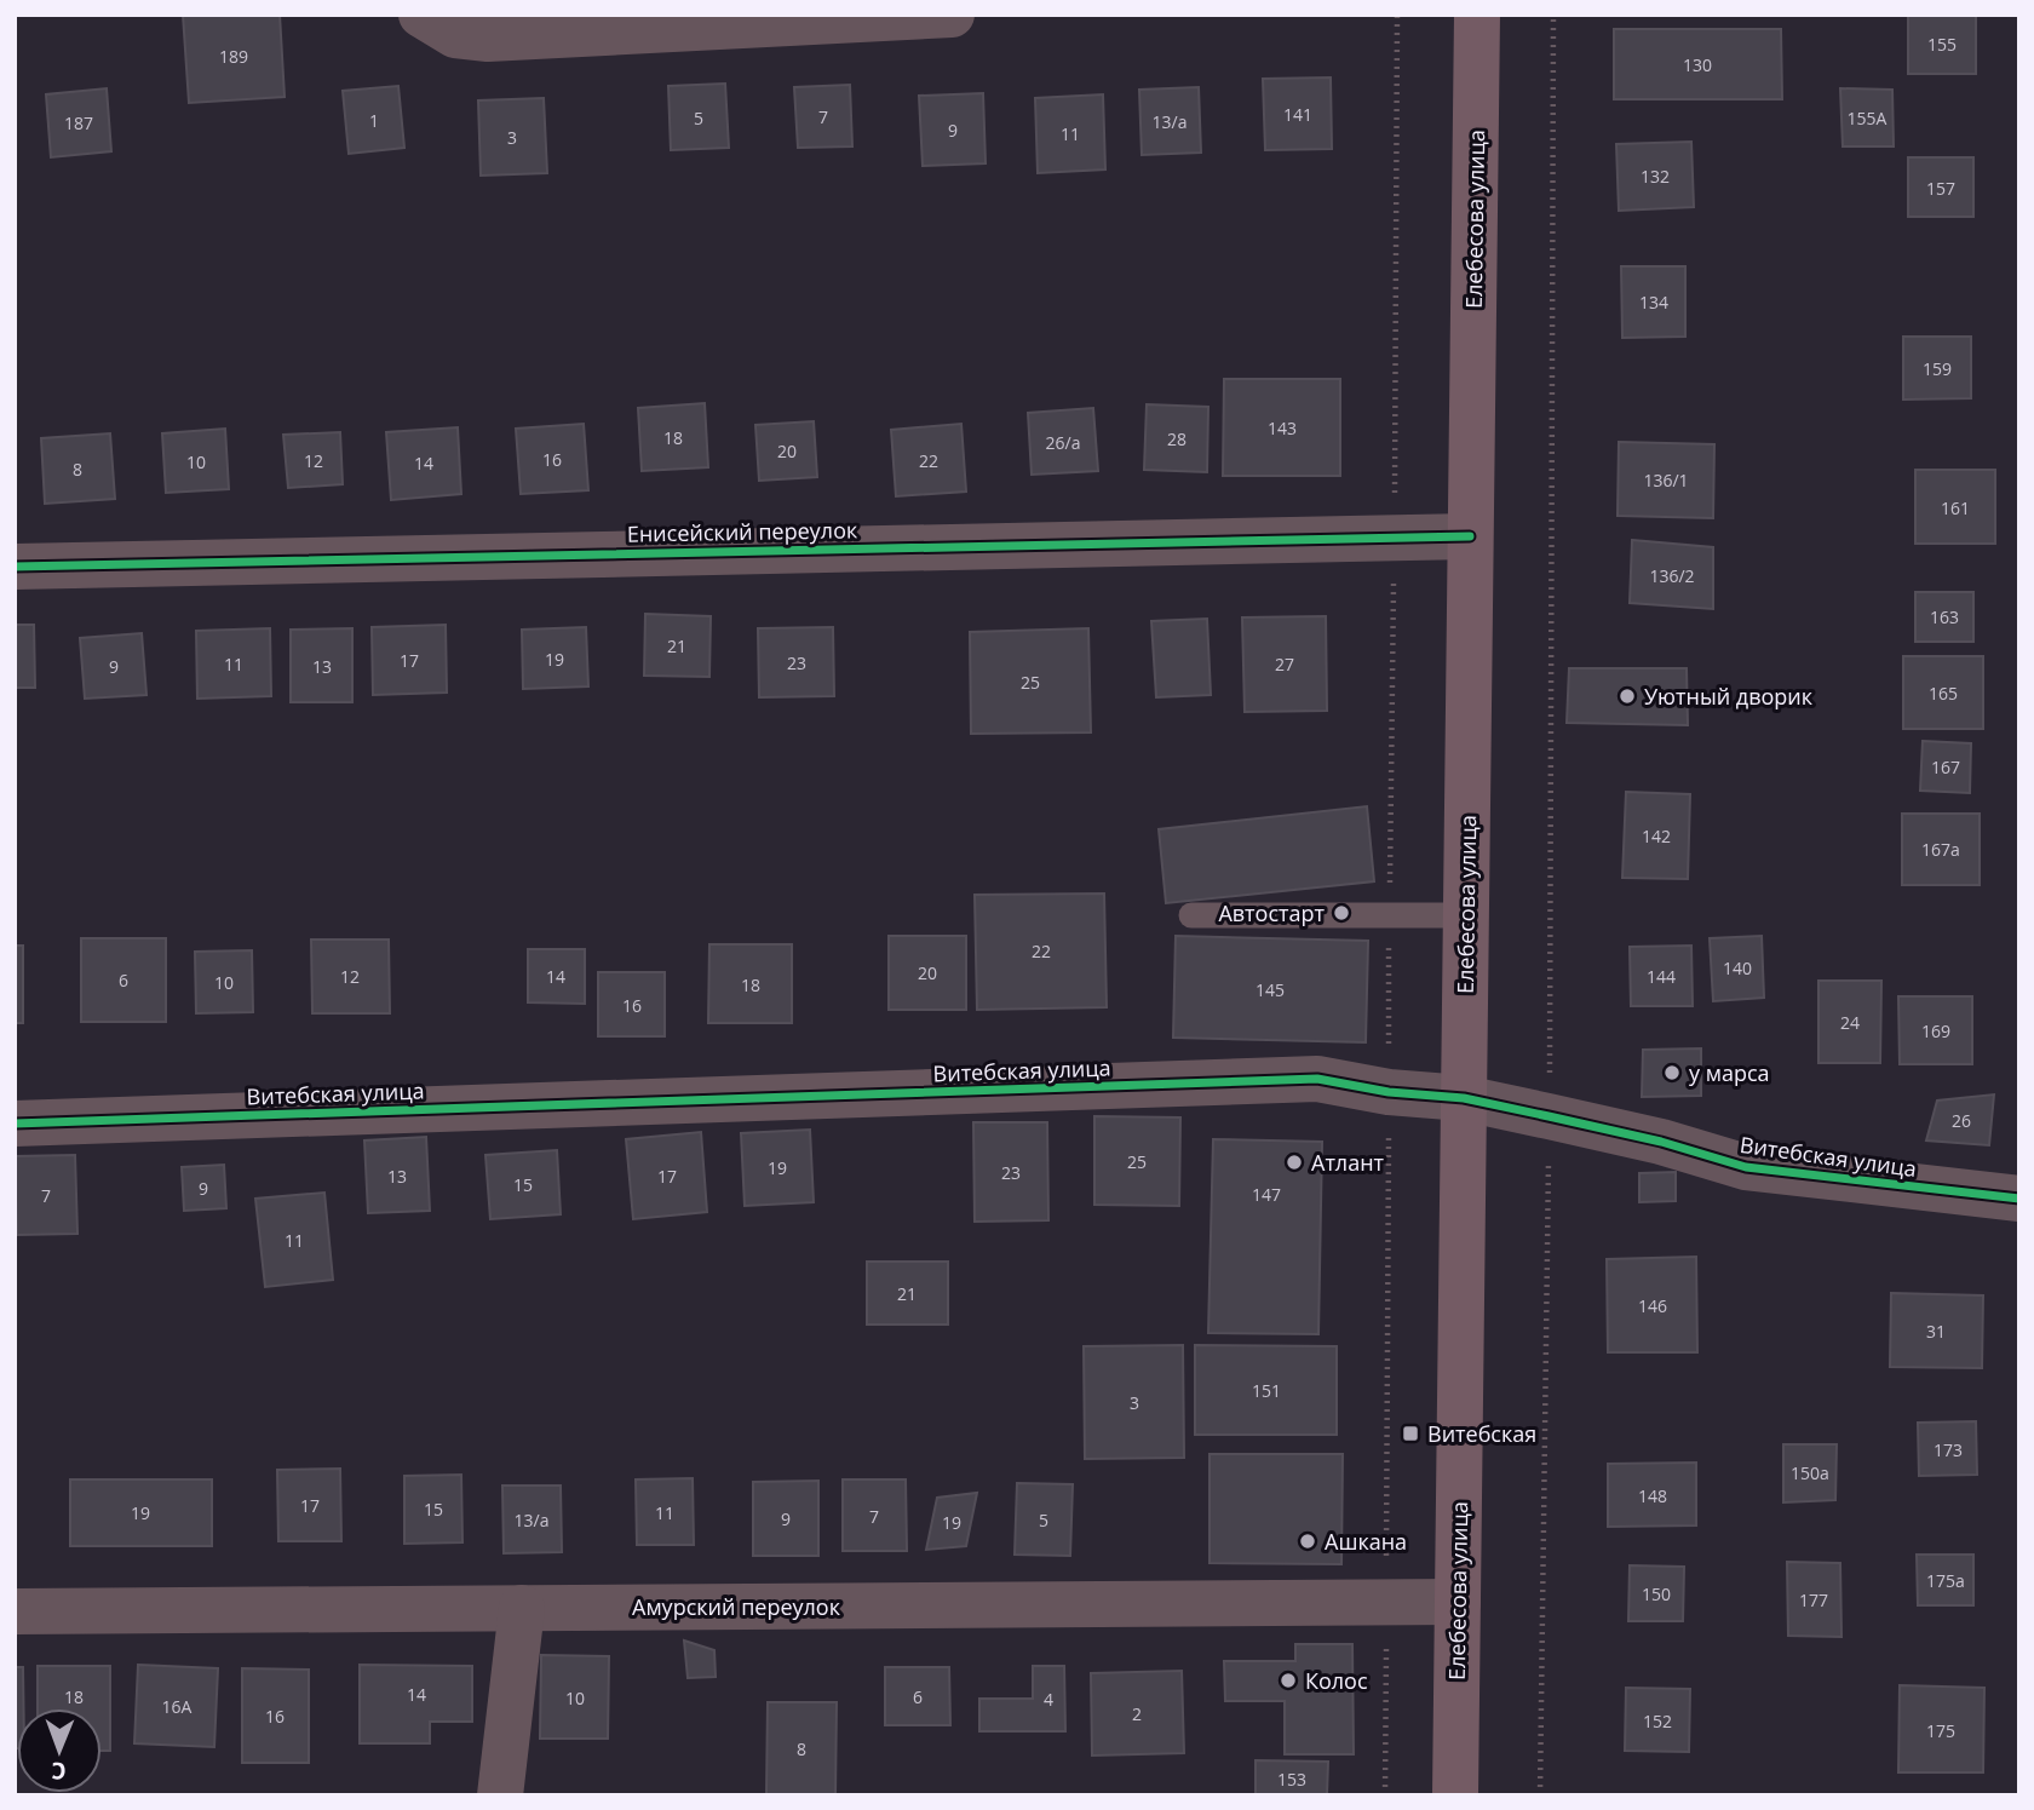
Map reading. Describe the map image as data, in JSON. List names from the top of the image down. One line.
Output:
{"streets":{"main road":["Елебесова улица"],"street":["Енисейский переулок","Витебская улица","Амурский переулок"]},"crossings":[["Елебесова улица","Енисейский переулок"],["Елебесова улица","Витебская улица"],["Елебесова улица","Амурский переулок"]],"places":{"other":["Уютный дворик","Автостарт","у марса","Атлант","Ашкана","Колос"],"transit":["Витебская"]},"house_numbers":["155","189","130","141","7","5","155А","1","13/а","187","9","11","3","132","157","134","159","143","18","28","26/а","20","16","12","22","10","14","8","136/1","161","136/2","163","21","19","17","23","11","27","9","13","25","165","167","142","167а","22","140","20","12","14","144","6","10","18","145","16","24","169","26","25","19","23","13","17","15","9","147","7","11","21","146","31","151","3","173","150а","148","17","15","19","11","7","9","13/а","5","19","175а","150","177","14","18","6","10","4","16А","2","16","152","175","8","153"],"north":"bottom"}
